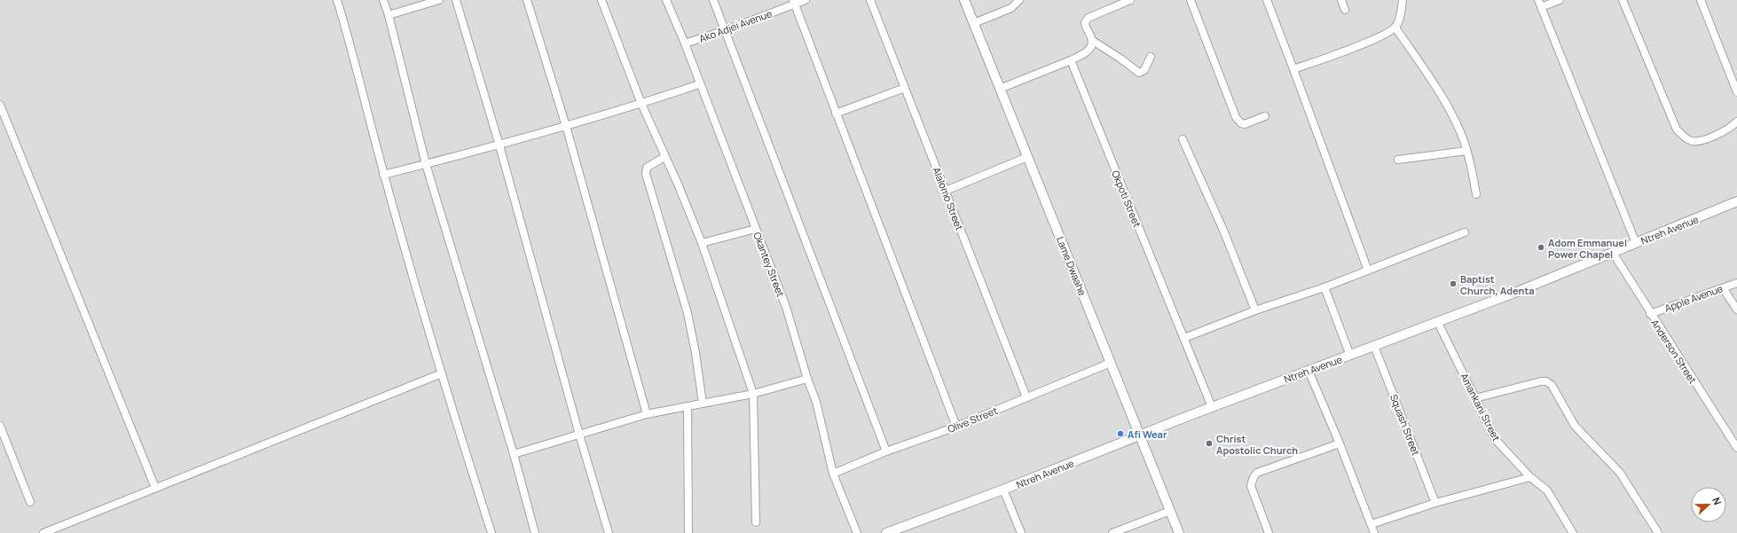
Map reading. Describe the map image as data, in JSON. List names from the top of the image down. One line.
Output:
{"streets":{"street":["Ako Adjei Avenue","Alalomo Street","Okpoti Street","Ntreh Avenue","Okantey Street","Lame Dwaahe","Apple Avenue","Anderson Street","Amankani Street","Olive Street","Squash Street"]},"crossings":[["Ako Adjei Avenue","Okantey Street"],["Alalomo Street","Olive Street"],["Okpoti Street","Ntreh Avenue"],["Ntreh Avenue","Lame Dwaahe"],["Ntreh Avenue","Anderson Street"],["Ntreh Avenue","Amankani Street"],["Ntreh Avenue","Squash Street"],["Okantey Street","Olive Street"],["Lame Dwaahe","Olive Street"],["Apple Avenue","Anderson Street"]],"places":["Adom Emmanuel Power Chapel","Baptist Church, Adenta","Afi Wear","Christ Apostolic Church"],"north":"right"}
